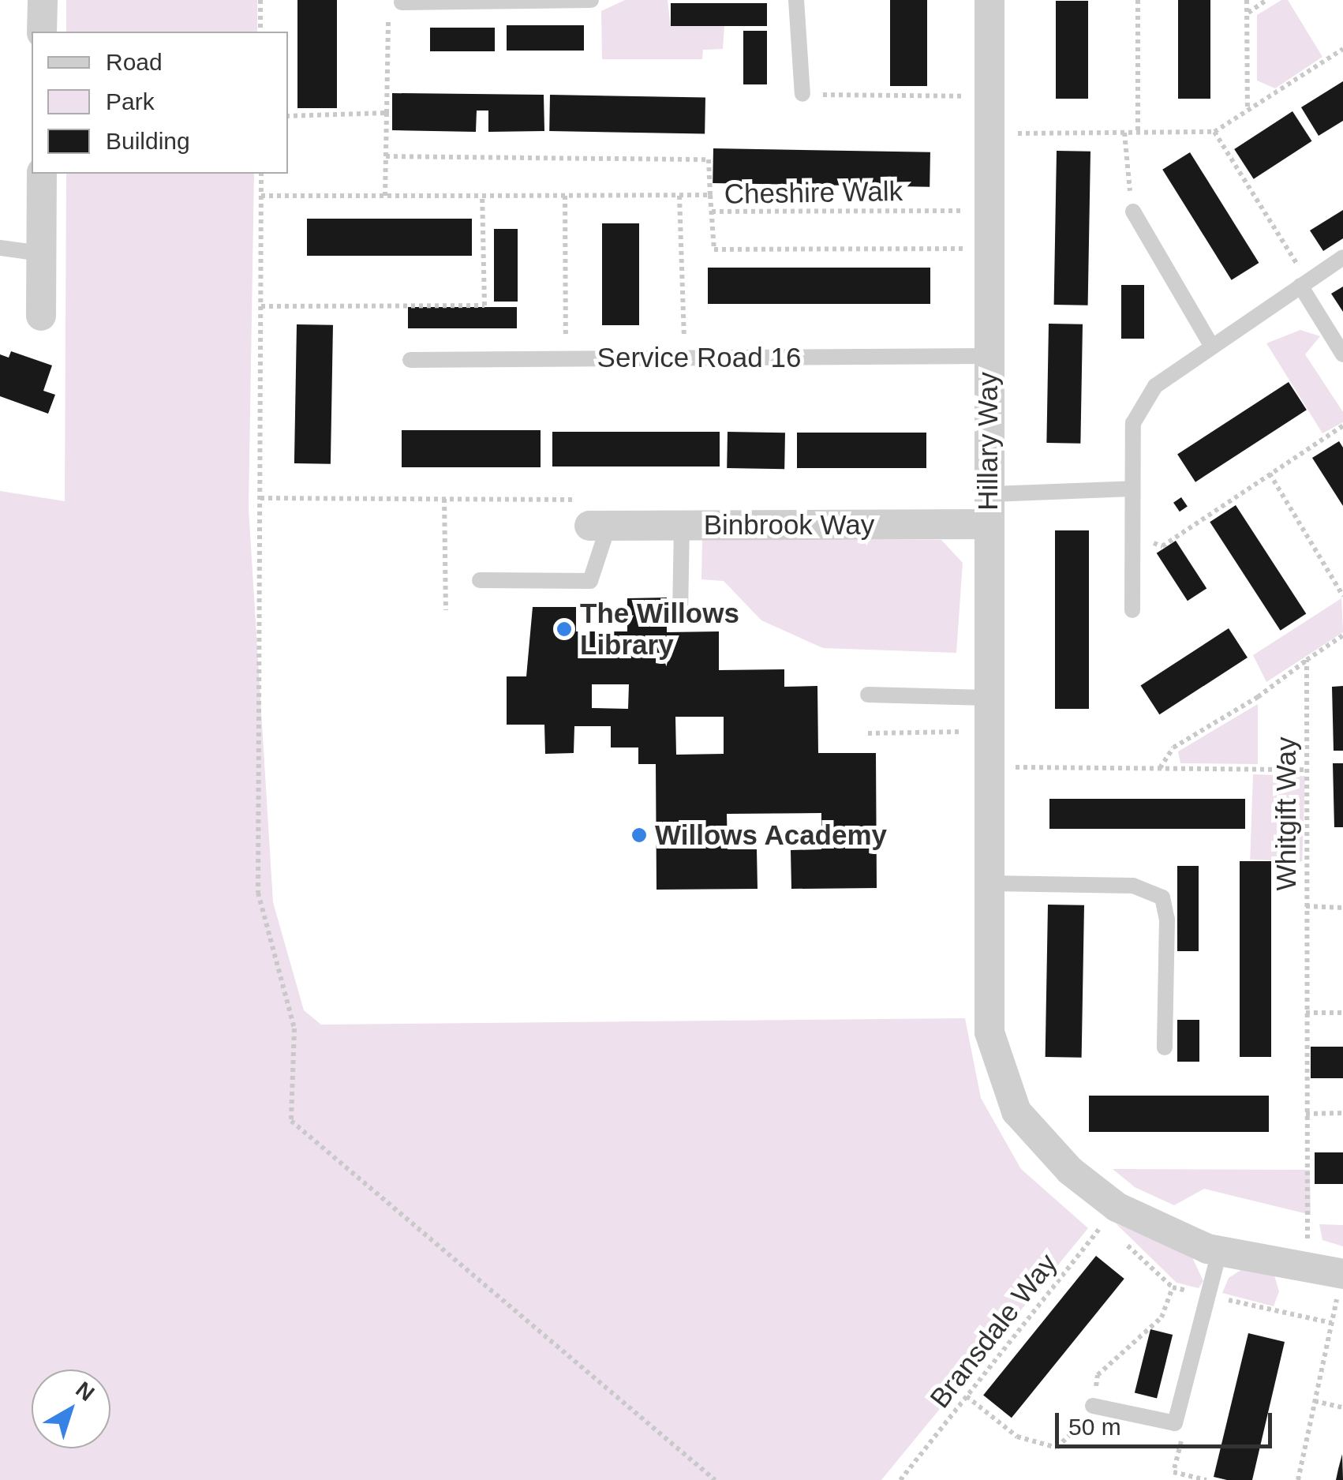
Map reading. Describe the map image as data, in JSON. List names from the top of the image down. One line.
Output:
{"streets":{"street":["Hillary Way","Binbrook Way"],"lane":["Service Road 16"],"path":["Cheshire Walk","Whitgift Way","Bransdale Way"]},"crossings":[["Cheshire Walk","Hillary Way"],["Service Road 16","Hillary Way"],["Hillary Way","Binbrook Way"],["Hillary Way","Whitgift Way"],["Hillary Way","Bransdale Way"]],"places":["The Willows Library","Willows Academy"],"legend":["Road","Park","Building"],"scale_bar":"50 m","north":"top right"}
